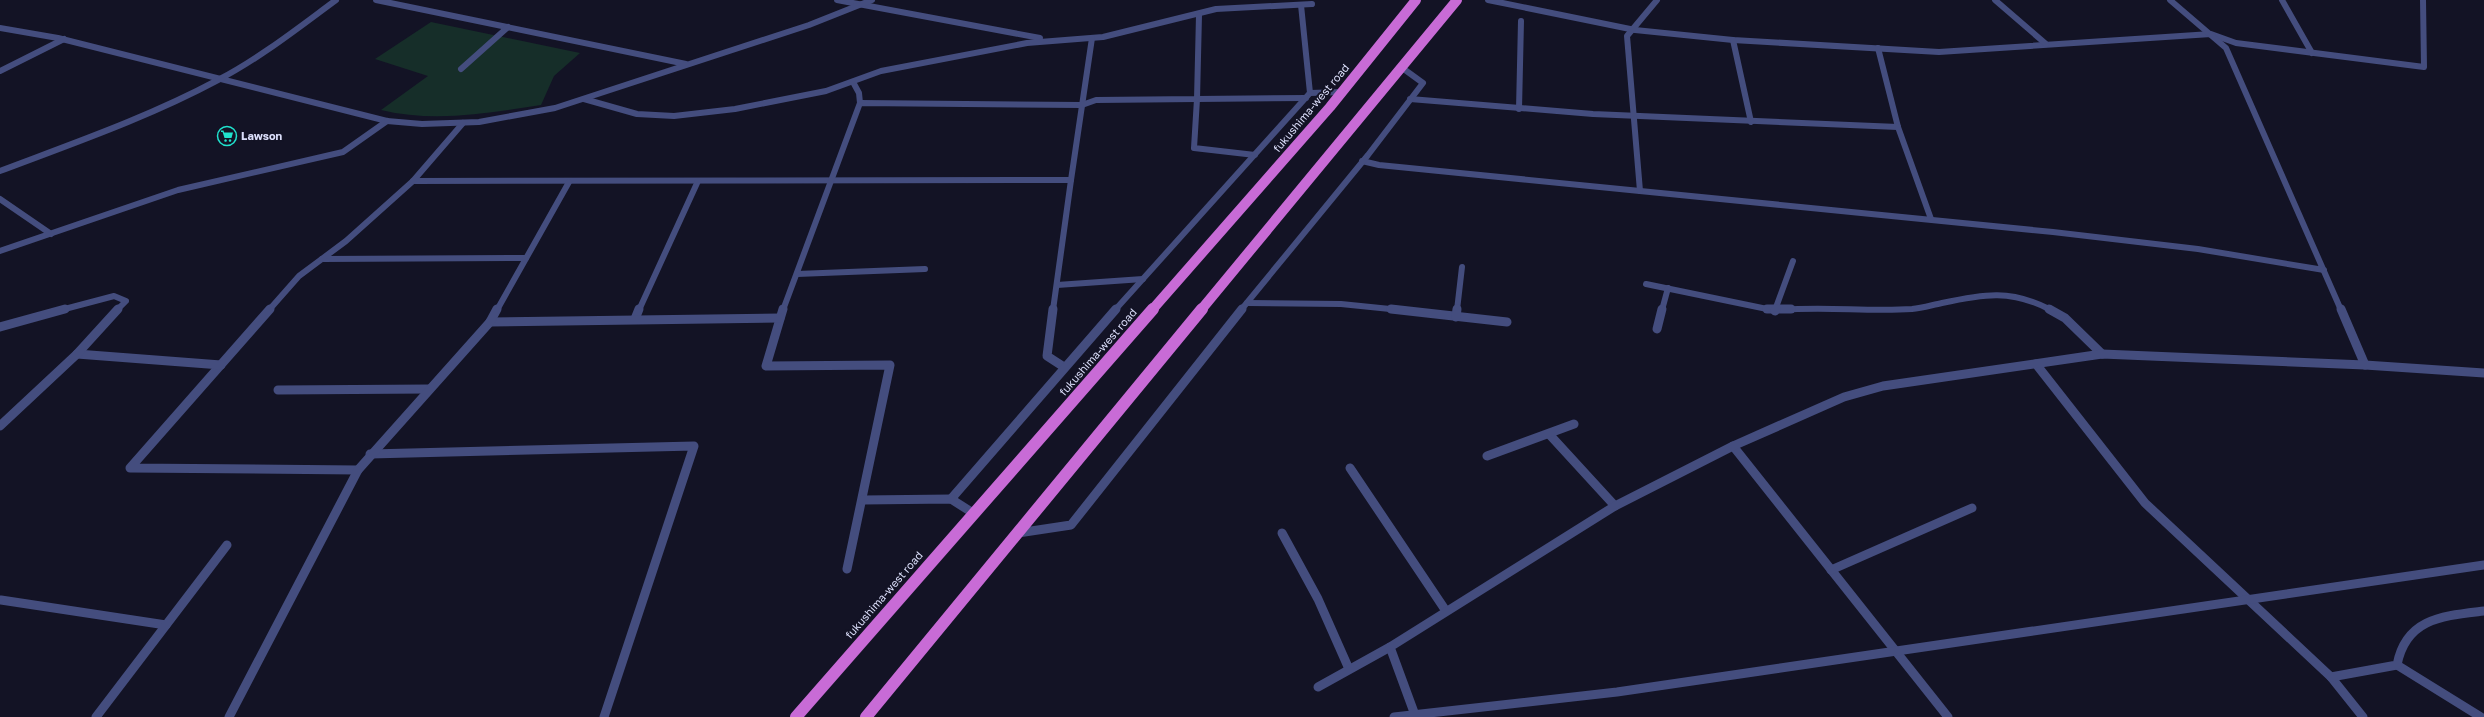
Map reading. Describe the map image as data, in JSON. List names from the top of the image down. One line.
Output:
{"streets":{"highway":["fukushima-west road"]},"places":{"supermarket":["Lawson"]}}
